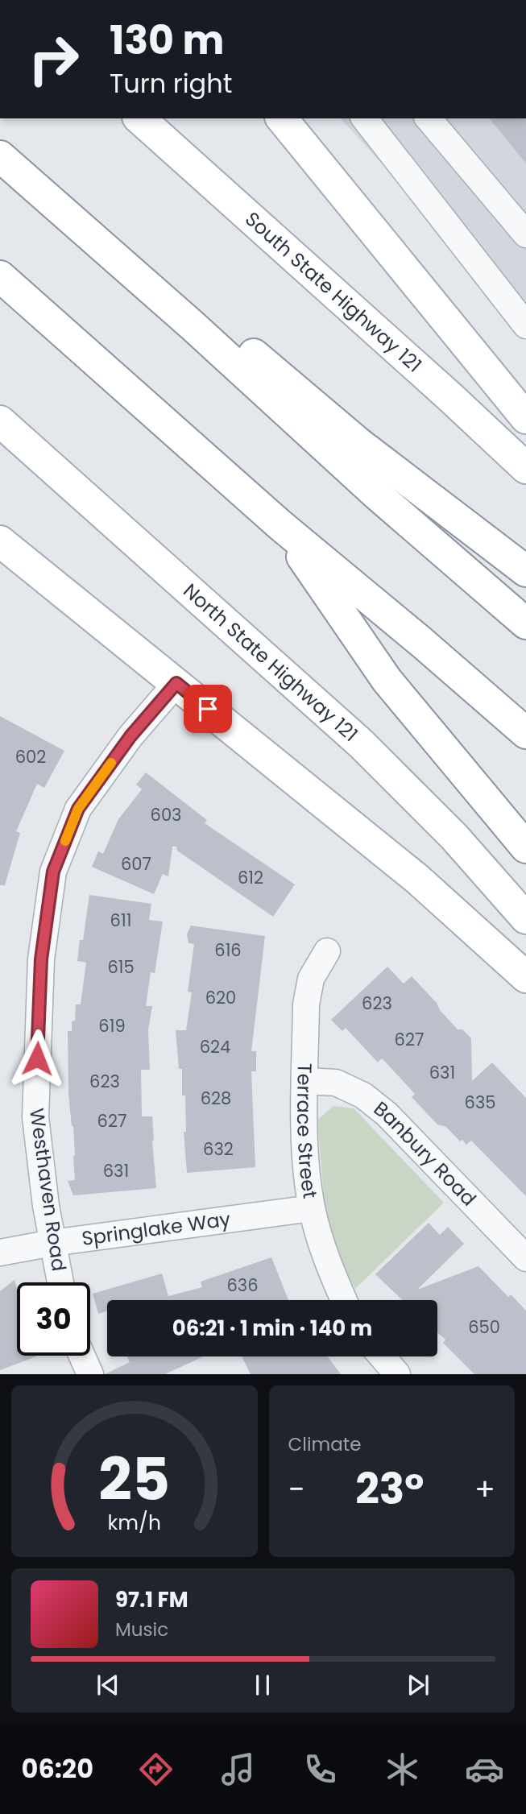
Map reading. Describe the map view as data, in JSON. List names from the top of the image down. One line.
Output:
{"streets":{"main road":["South State Highway 121","North State Highway 121"],"street":["Terrace Street","Banbury Road","Westhaven Road","Springlake Way"]},"crossings":[["Terrace Street","Banbury Road"],["Terrace Street","Springlake Way"],["Westhaven Road","Springlake Way"]],"house_numbers":["602","603","607","612","611","616","615","620","623","619","627","624","631","623","628","635","627","632","631","636","650"],"page":{"turn":["130 m","Turn right"],"limit":"30","trip":"06:21 · 1 min · 140 m","tile":"Climate","heat":["−","23°","+"],"song":["97.1 FM","Music"],"tabs":"06:20","gauge":["25","km/h"]}}
